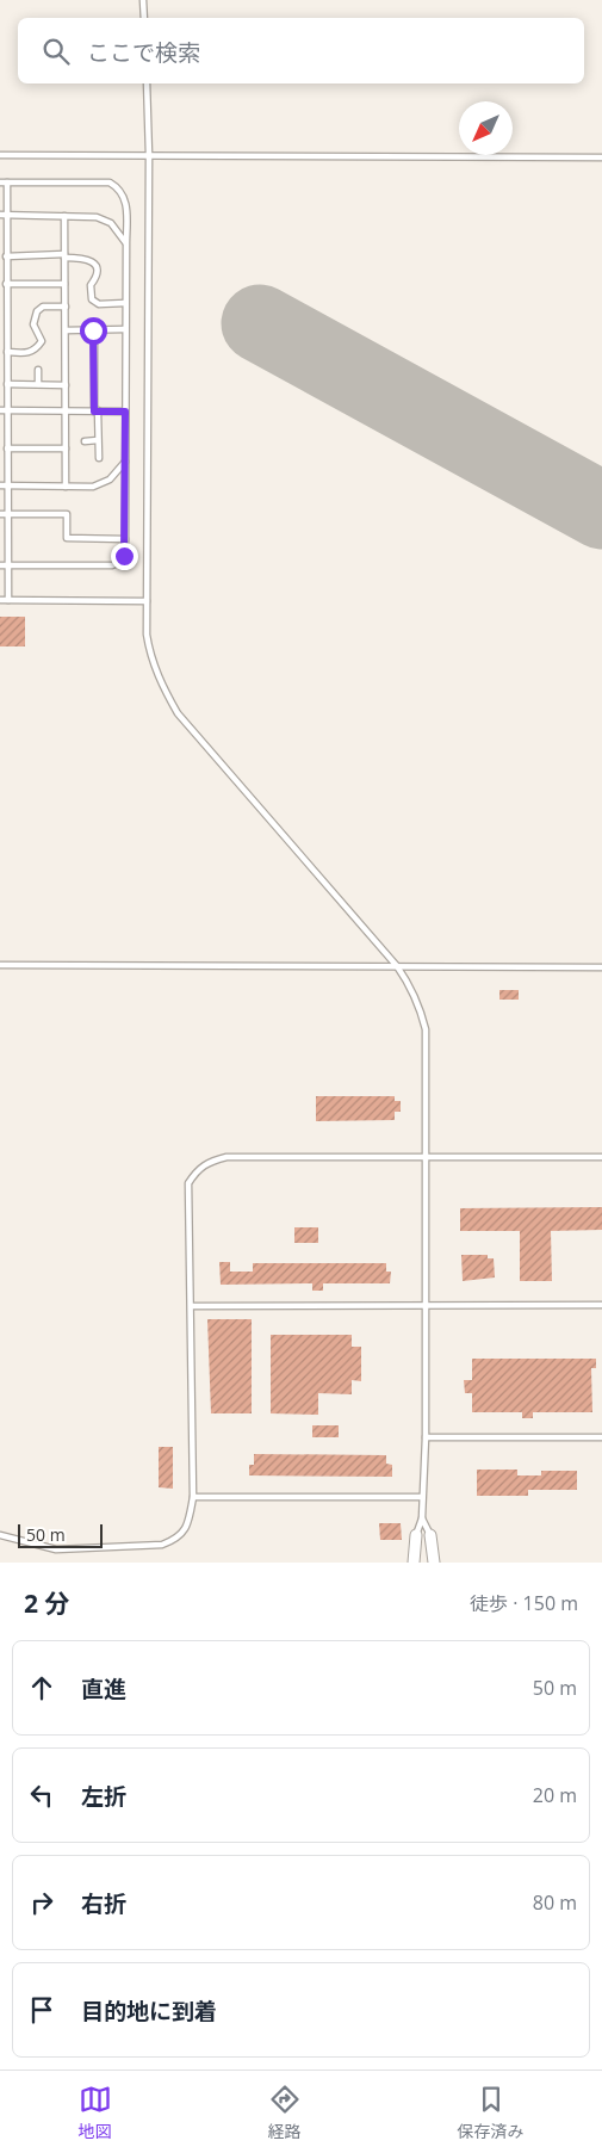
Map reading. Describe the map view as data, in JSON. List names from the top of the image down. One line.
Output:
{"scale_bar":"50 m","north":"bottom left","page":{"search":"ここで検索","scale":"50 m","heading":["2 分","徒歩 · 150 m"],"list":[["直進","50 m"],["左折","20 m"],["右折","80 m"],"目的地に到着"],"nav":["地図","経路","保存済み"]}}
